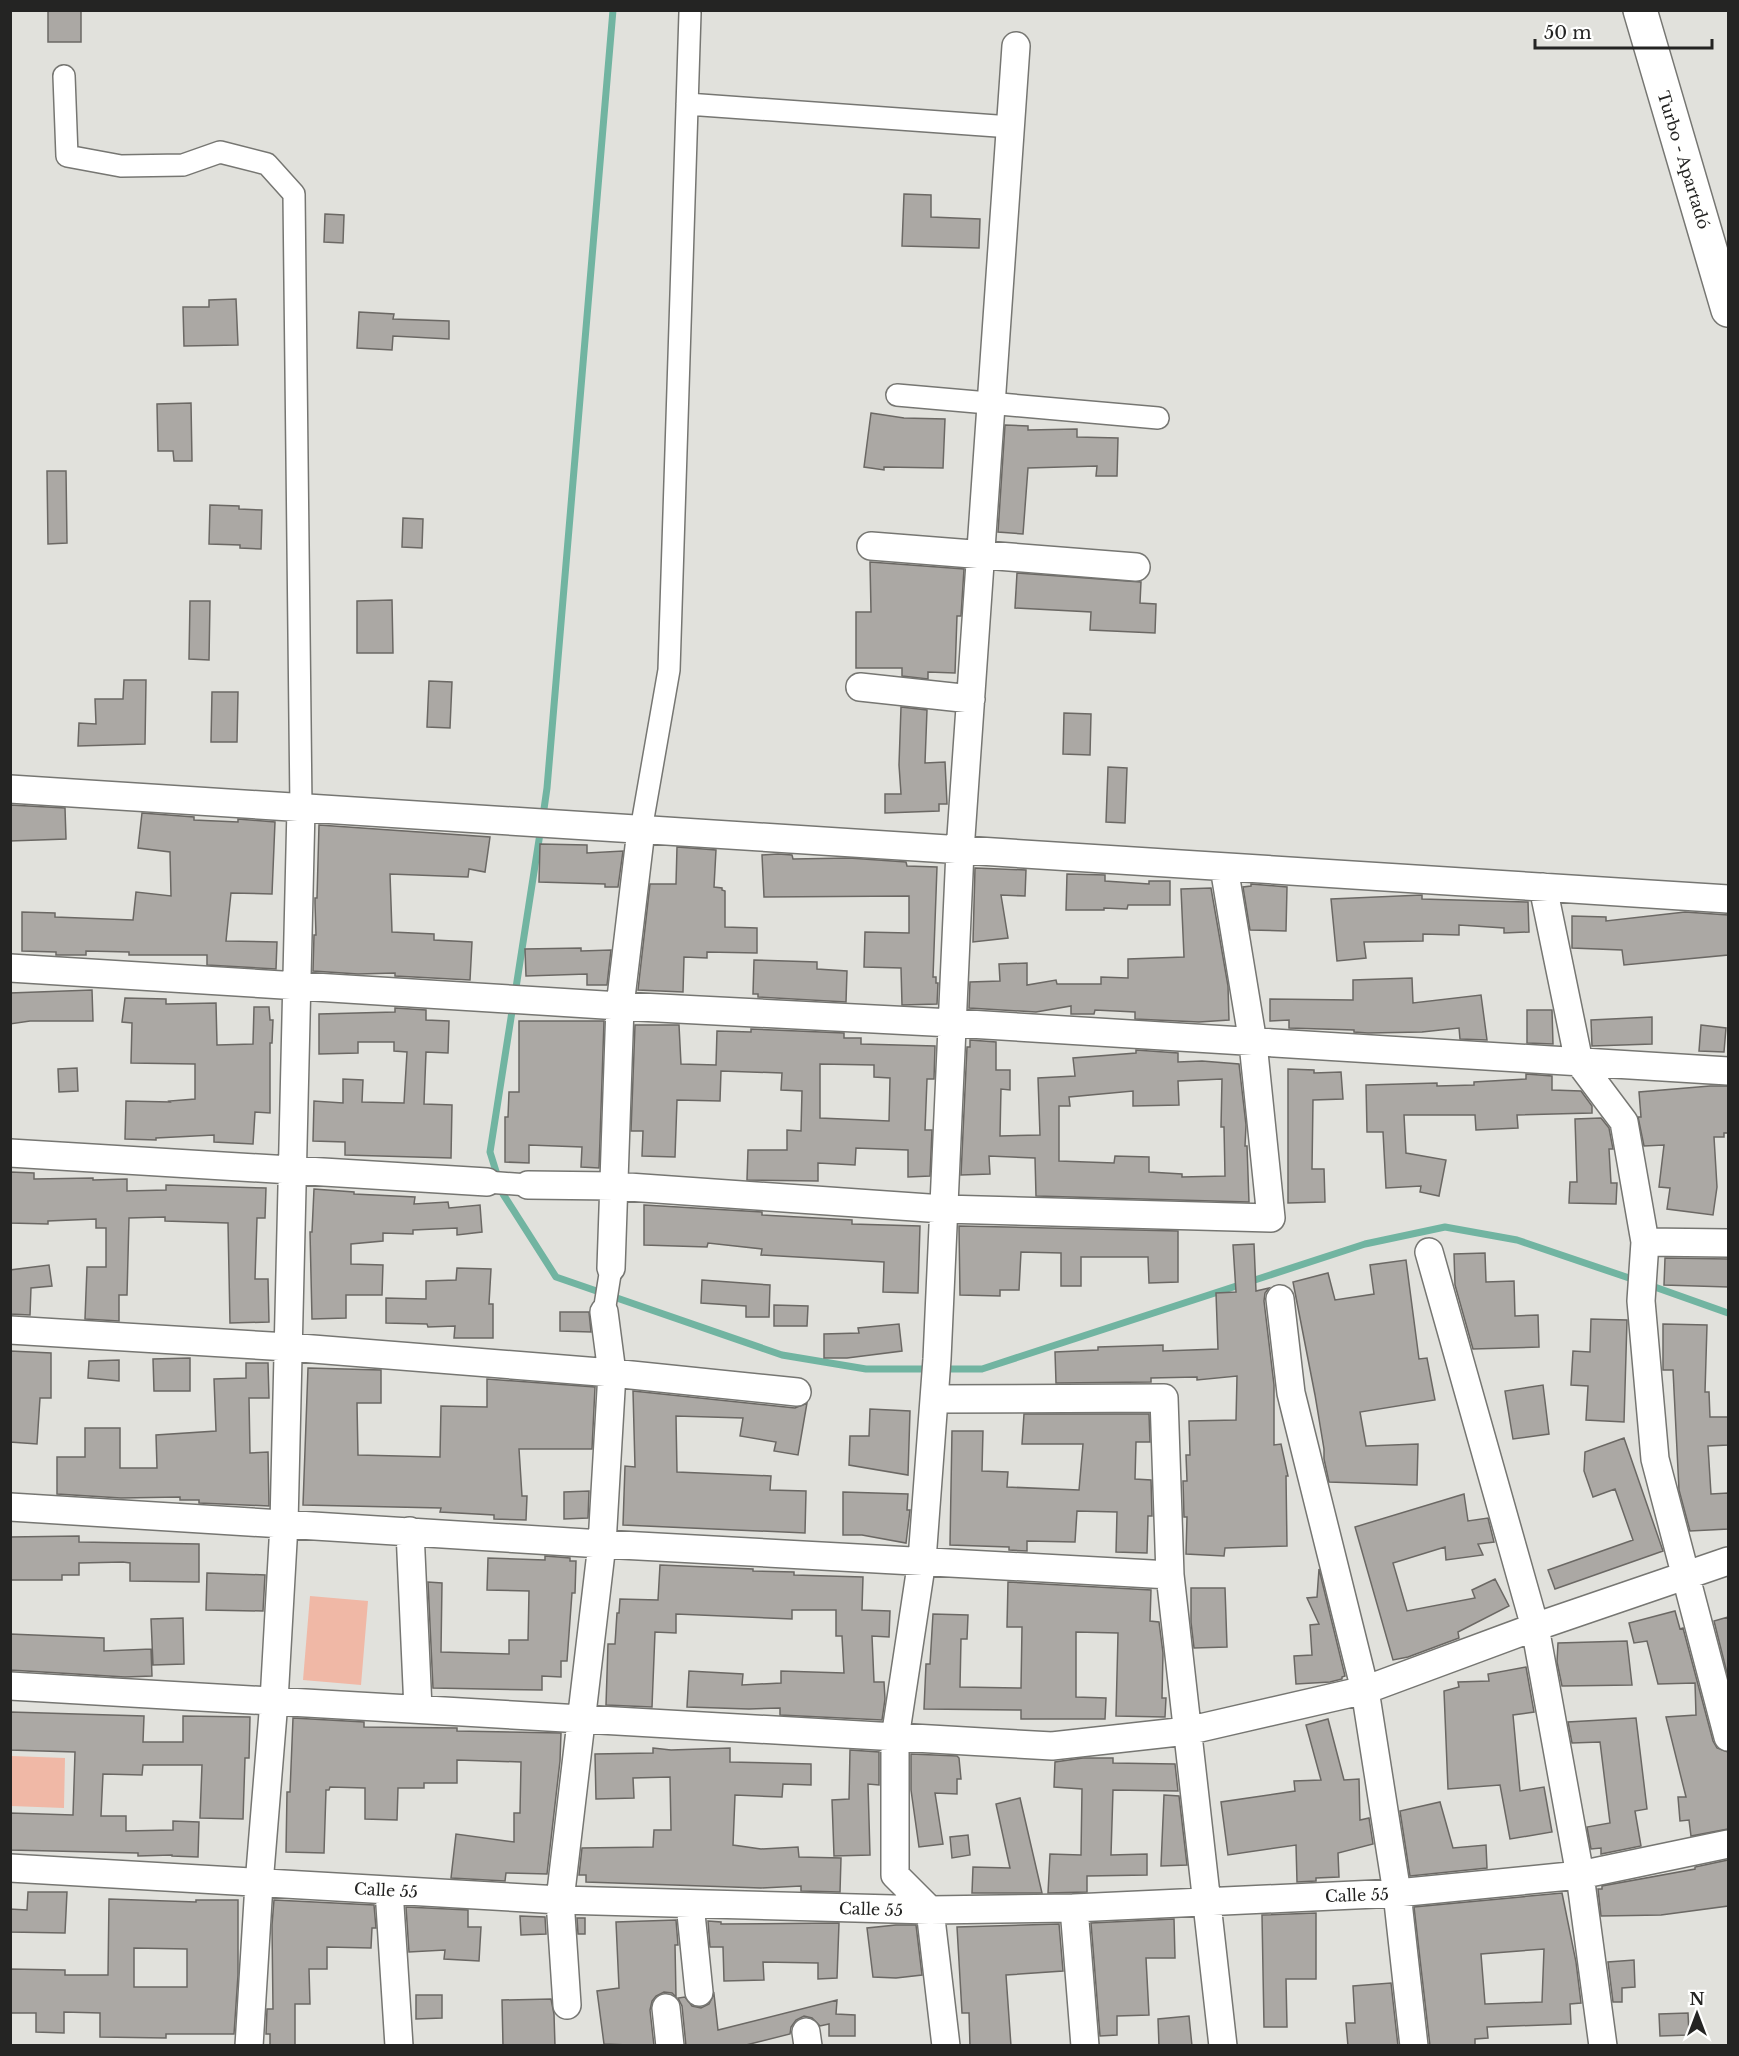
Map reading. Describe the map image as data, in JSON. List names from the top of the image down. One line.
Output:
{"streets":{"main road":["Turbo - Apartadó"],"street":["Calle 55"]},"scale_bar":"50 m","north":"top"}
